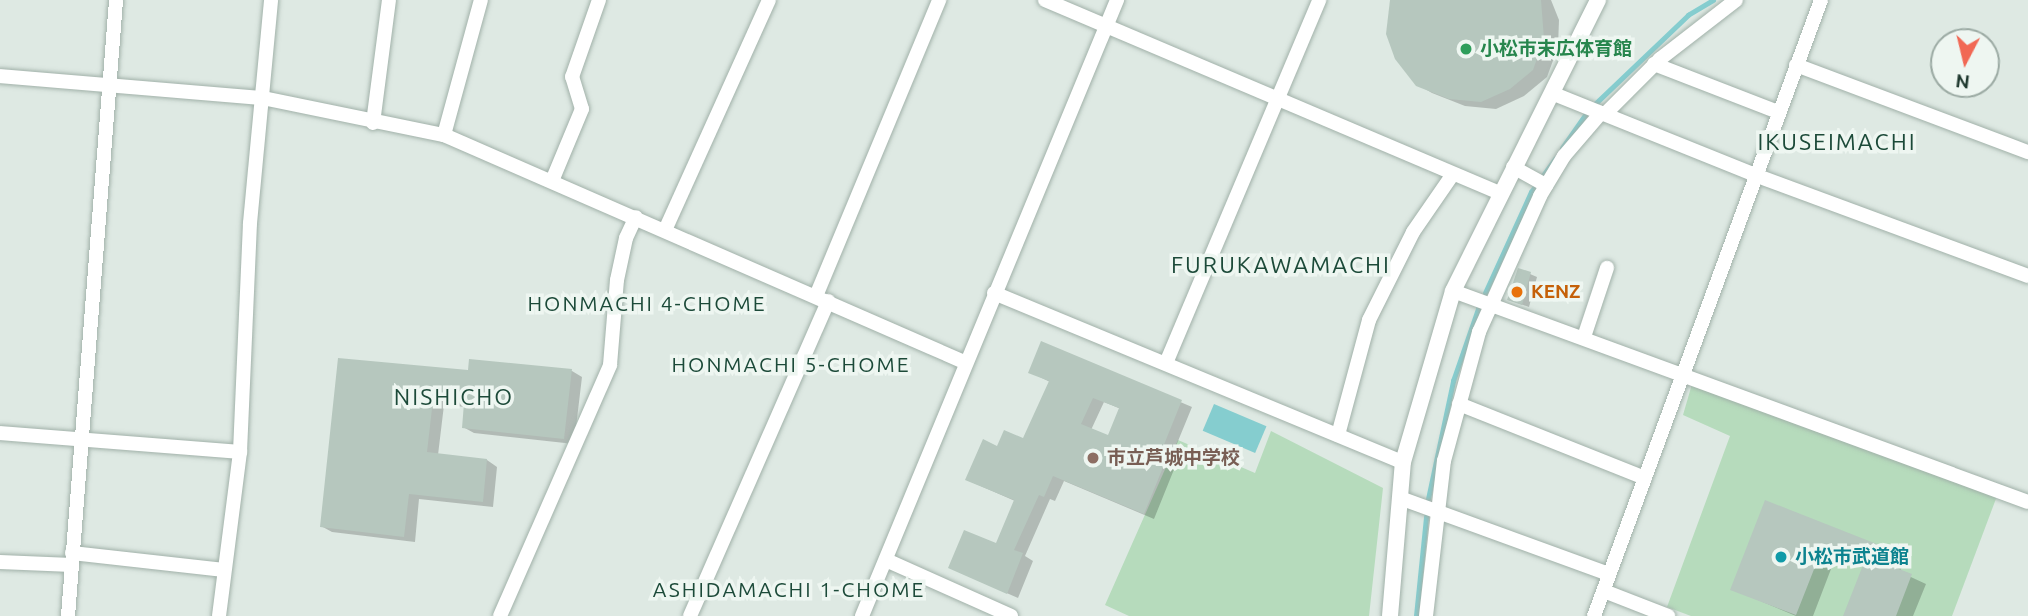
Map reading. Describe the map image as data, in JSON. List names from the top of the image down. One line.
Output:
{"districts":["IKUSEIMACHI","FURUKAWAMACHI","HONMACHI 4-CHOME","HONMACHI 5-CHOME","NISHICHO","ASHIDAMACHI 1-CHOME"],"places":["小松市末広体育館","KENZ","市立芦城中学校","小松市武道館"],"north":"bottom"}
